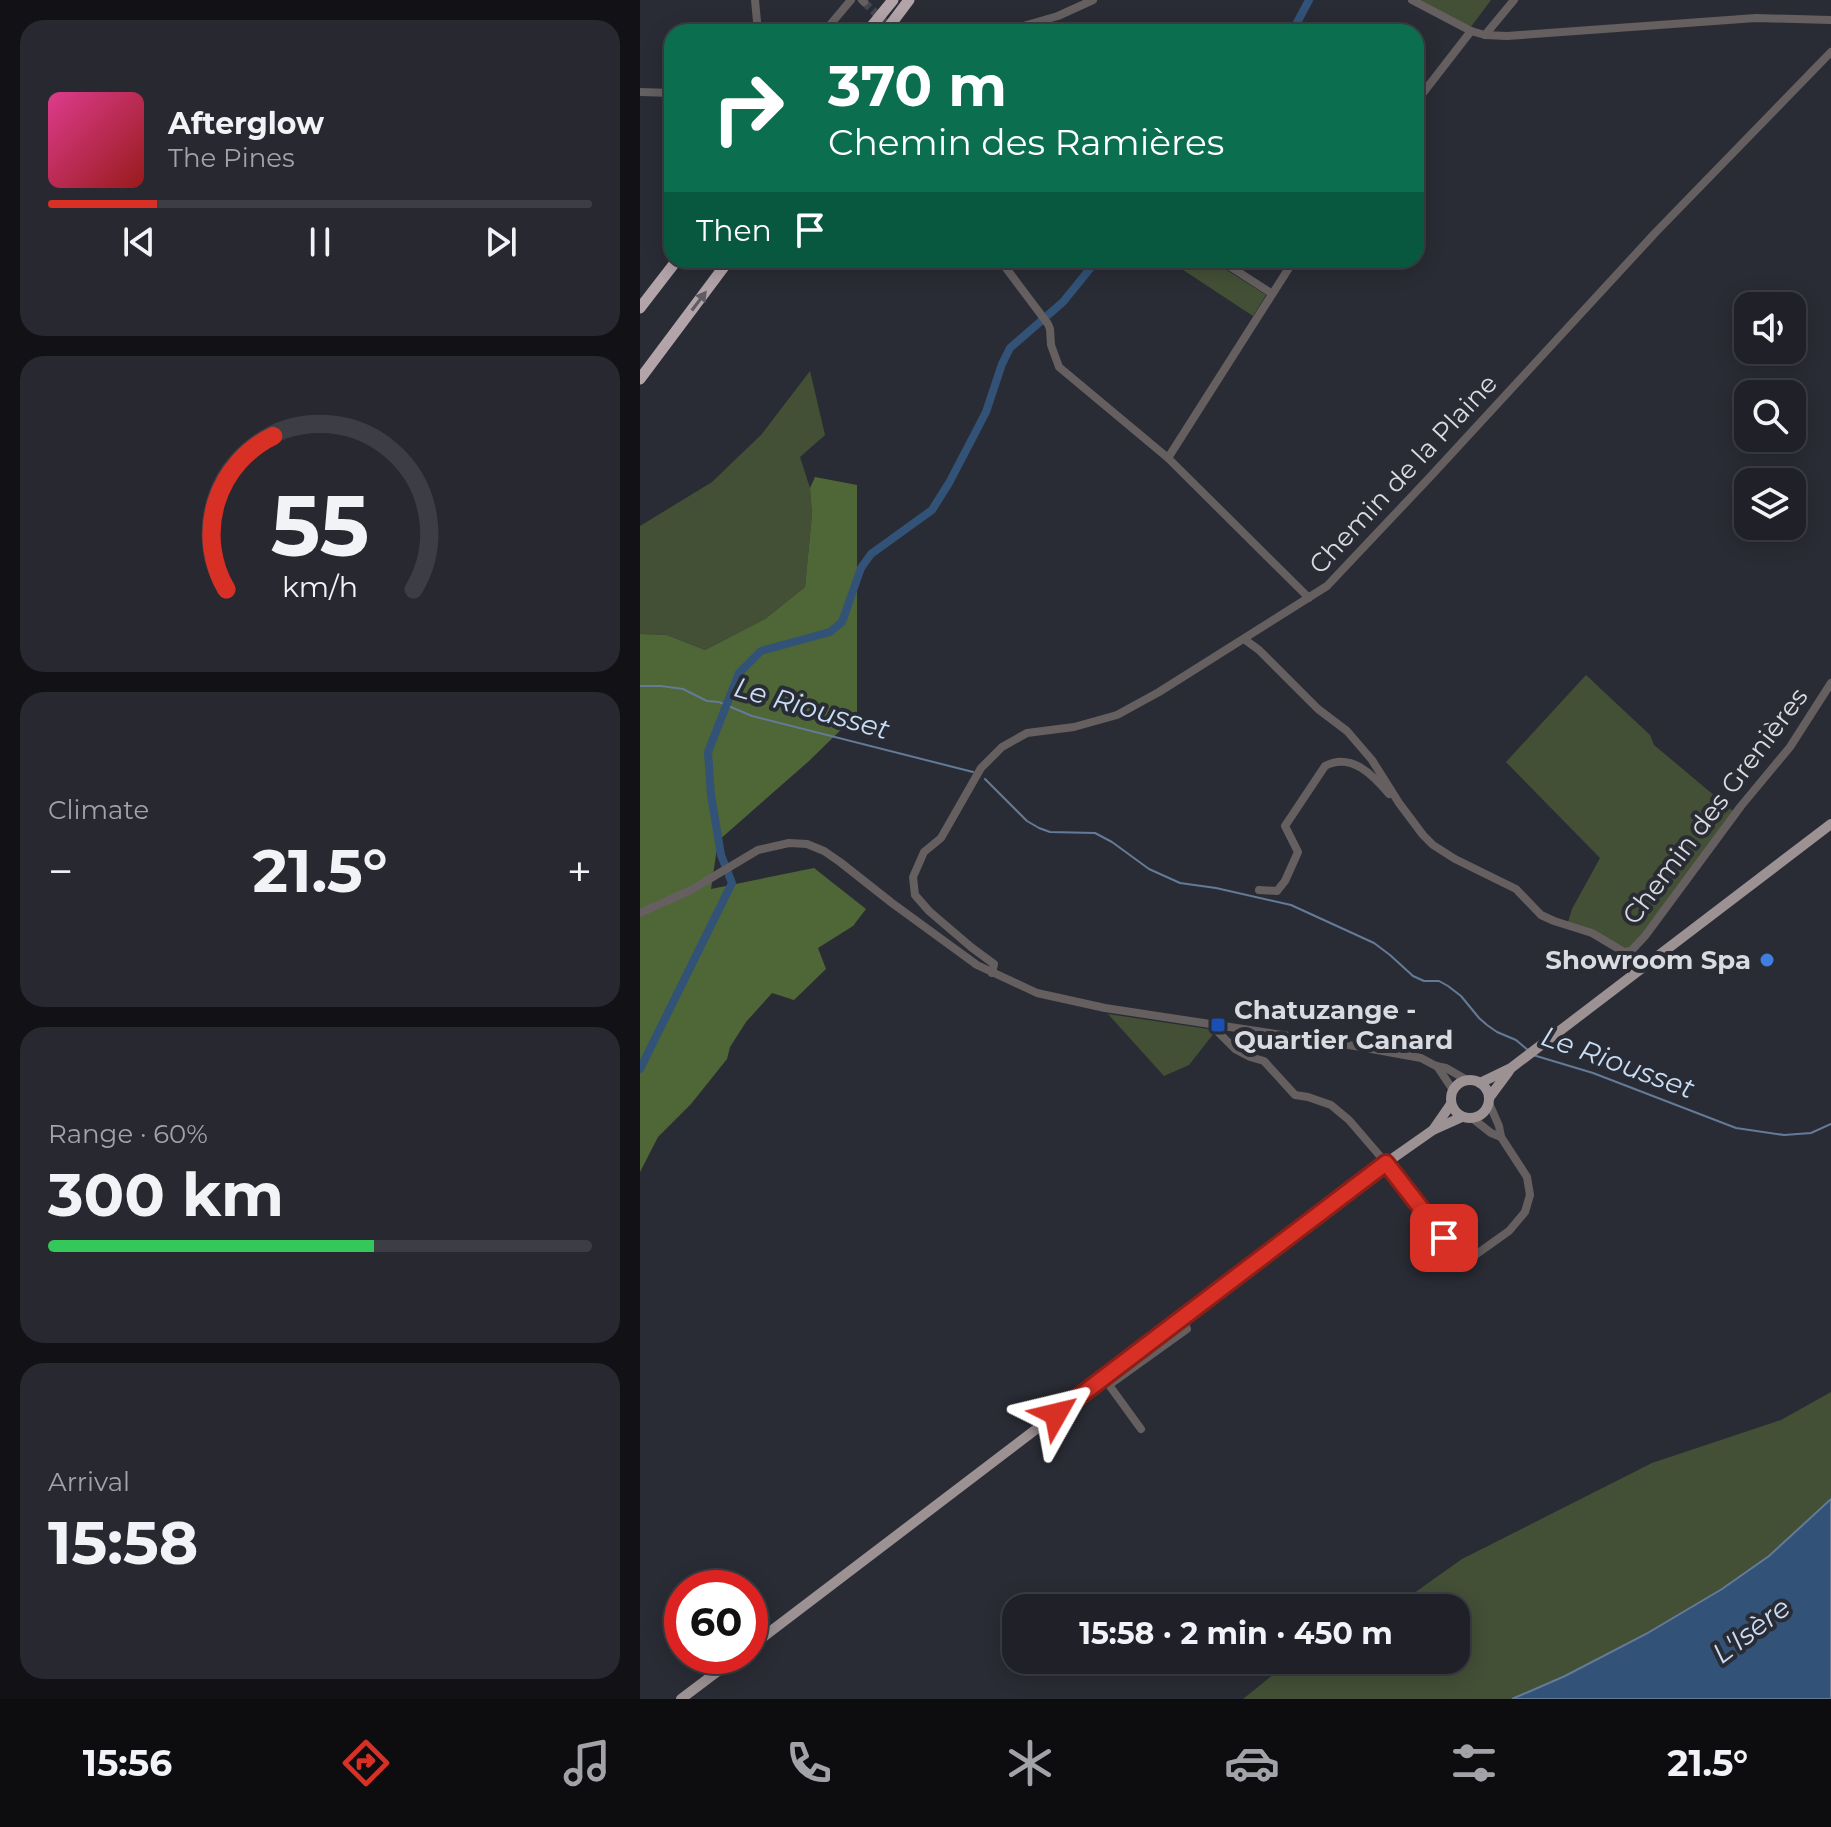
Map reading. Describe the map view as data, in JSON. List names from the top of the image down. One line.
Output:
{"streets":{"street":["Chemin de la Plaine","Chemin des Grenières"]},"water":["Le Riousset","L'Isère"],"places":{"other":["Showroom Spa"],"transit":["Chatuzange - Quartier Canard"]},"page":{"turn":["370 m","Chemin des Ramières"],"song":["Afterglow","The Pines"],"then":"Then","tile":["Climate",["Range · 60%","300 km"],["Arrival","15:58"]],"heat":["−","21.5°","+"],"limit":"60","trip":"15:58 · 2 min · 450 m","tabs":["15:56","21.5°"],"gauge":["55","km/h"]}}
